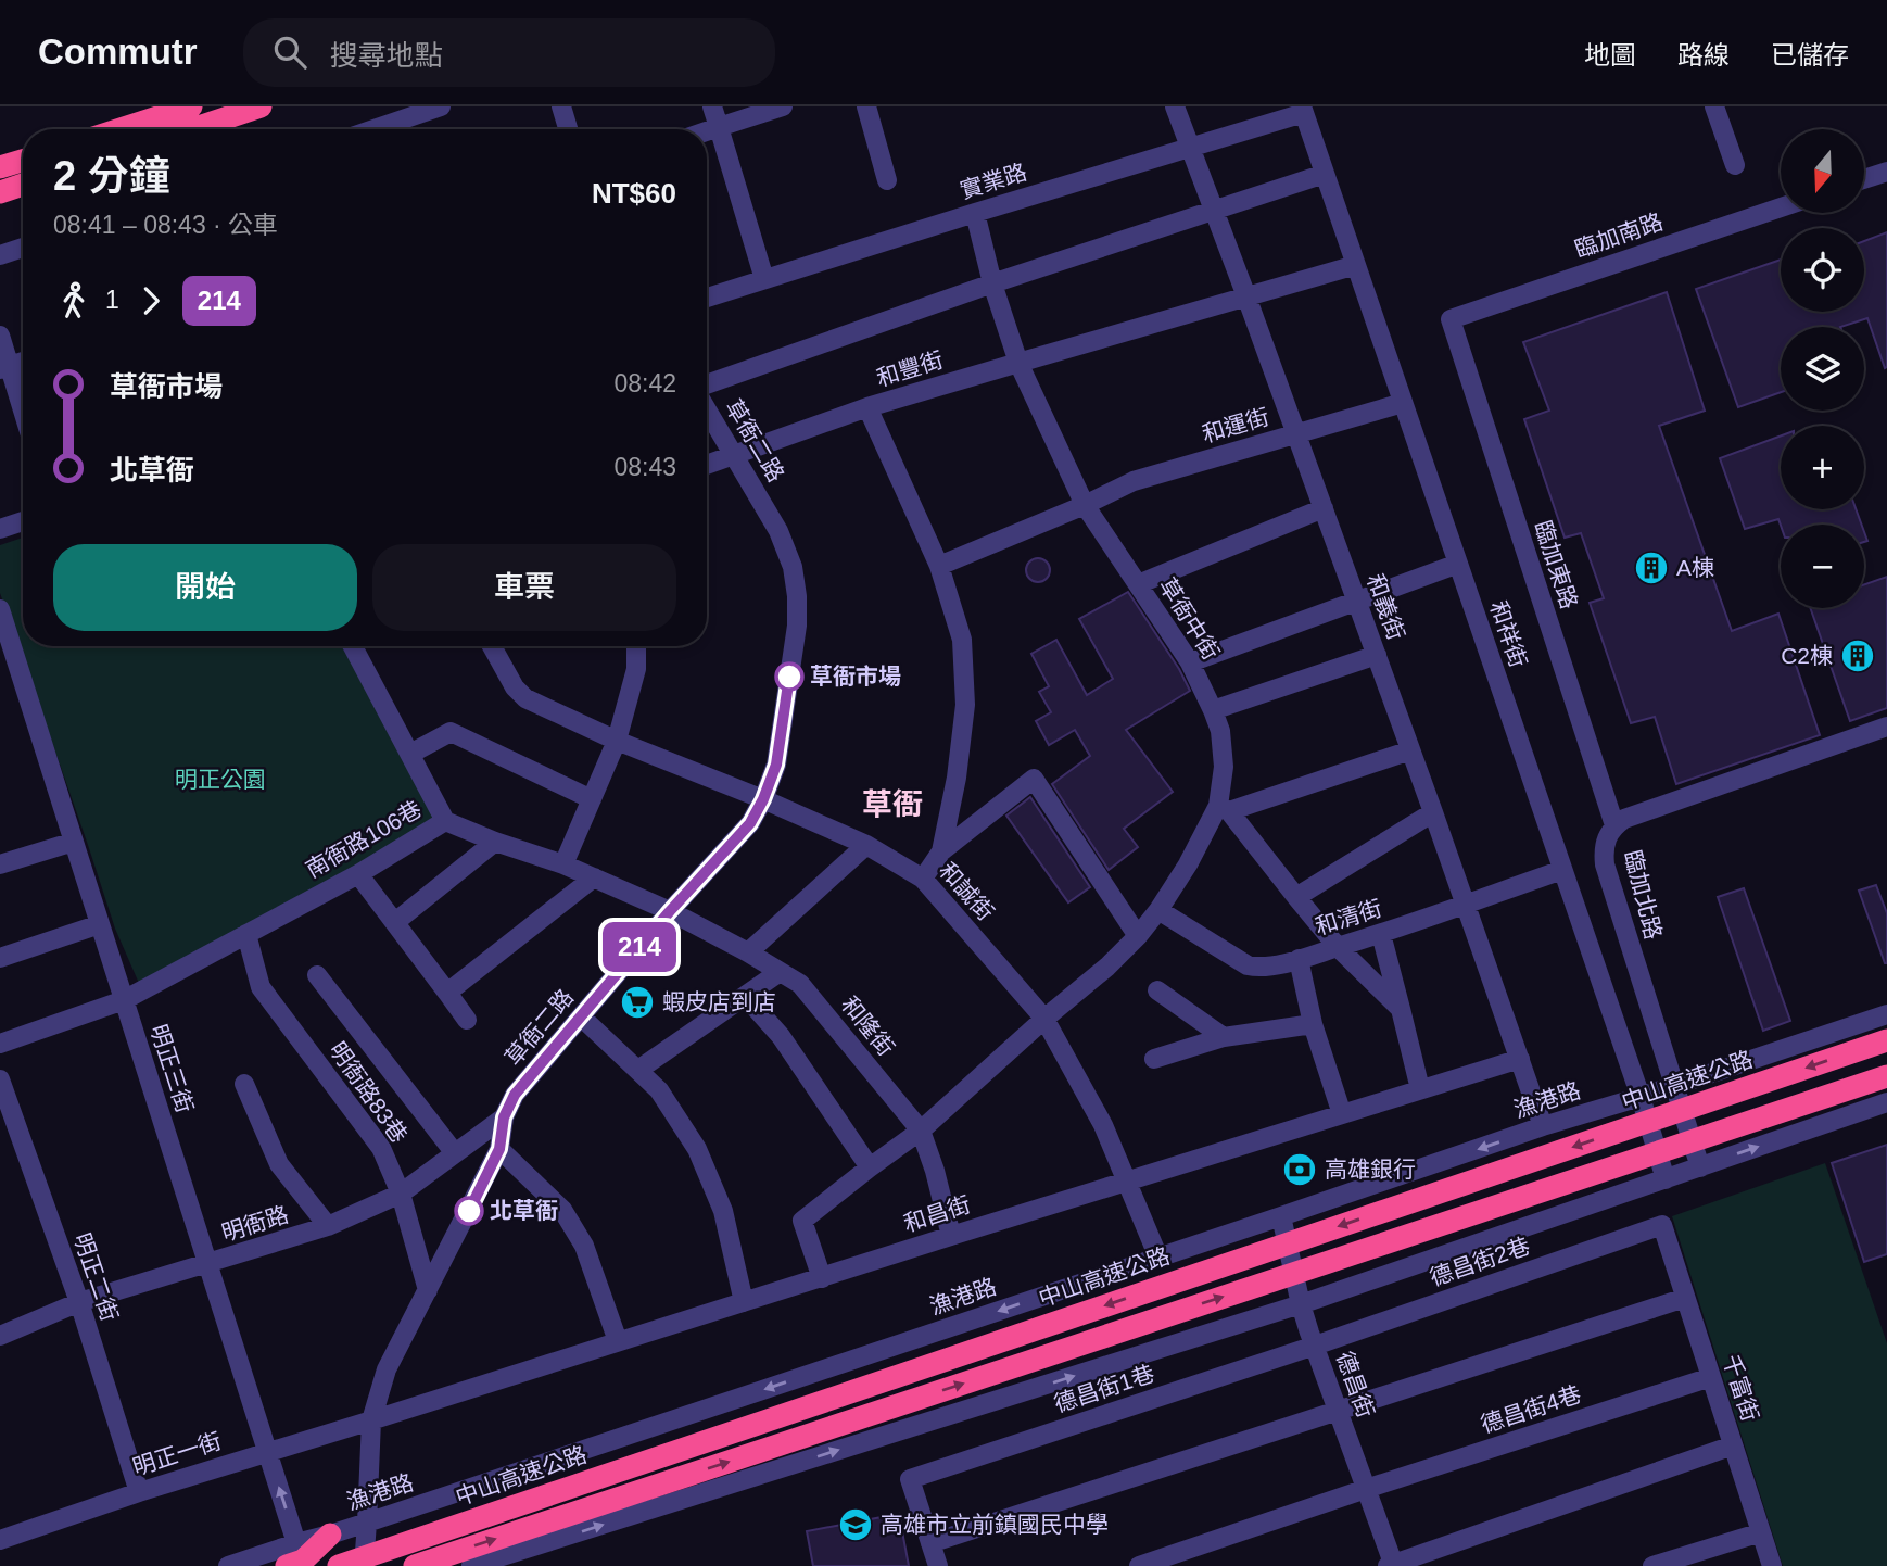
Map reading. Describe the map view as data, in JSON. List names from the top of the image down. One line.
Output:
{"streets":{"highway":["中山高速公路"],"street":["實業路","臨加南路","和豐街","和運街","草衙二路","臨加東路","和義街","草衙中街","和祥街","南衙路106巷","和誠街","臨加北路","和清街","和隆街","明正三街","明衙路83巷","漁港路","和昌街","明衙路","德昌街2巷","明正二街","德昌街","千富街","德昌街1巷","德昌街4巷","明正一街"]},"crossings":[["實業路","和義街"],["實業路","草衙中街"],["實業路","和祥街"],["臨加南路","臨加東路"],["和豐街","和運街"],["和豐街","和義街"],["和豐街","草衙中街"],["和豐街","和祥街"],["和豐街","和誠街"],["和運街","和義街"],["和運街","草衙中街"],["和運街","和祥街"],["草衙二路","和誠街"],["草衙二路","和隆街"],["草衙二路","明衙路83巷"],["草衙二路","漁港路"],["草衙二路","和昌街"],["草衙二路","明衙路"],["草衙二路","明正一街"],["臨加東路","臨加北路"],["和義街","和清街"],["和義街","漁港路"],["和義街","和昌街"],["草衙中街","和誠街"],["草衙中街","和清街"],["草衙中街","和隆街"],["草衙中街","和昌街"],["和祥街","和清街"],["和祥街","漁港路"],["南衙路106巷","和隆街"],["南衙路106巷","明正三街"],["南衙路106巷","明衙路83巷"],["和誠街","漁港路"],["和誠街","和昌街"],["臨加北路","漁港路"],["和隆街","和昌街"],["明正三街","漁港路"],["明正三街","明衙路"],["明正三街","明正一街"],["明衙路83巷","明衙路"],["漁港路","德昌街"],["和昌街","明正一街"],["明衙路","明正二街"],["德昌街2巷","德昌街"],["德昌街2巷","千富街"],["德昌街2巷","德昌街1巷"],["明正二街","明正一街"],["德昌街","德昌街1巷"],["德昌街","德昌街4巷"],["千富街","德昌街4巷"]],"districts":["草衙"],"parks":["明正公園"],"places":{"building":["A棟","C2棟"],"other":["草衙市場","北草衙"],"supermarket":["蝦皮店到店"],"bank":["高雄銀行"],"school or university":["高雄市立前鎮國民中學"]},"lines":["bus line 214"],"north":"bottom","page":{"header":"Commutr","search":"搜尋地點","nav":["地圖","路線","已儲存"],"on_map":"214","map_buttons":["+","−"],"heading":["2 分鐘","08:41 – 08:43 · 公車","NT$60"],"legs":["1","214"],"list":[{"name":"草衙市場","value":"08:42"},{"name":"北草衙","value":"08:43"}],"buttons":["開始","車票"]}}
